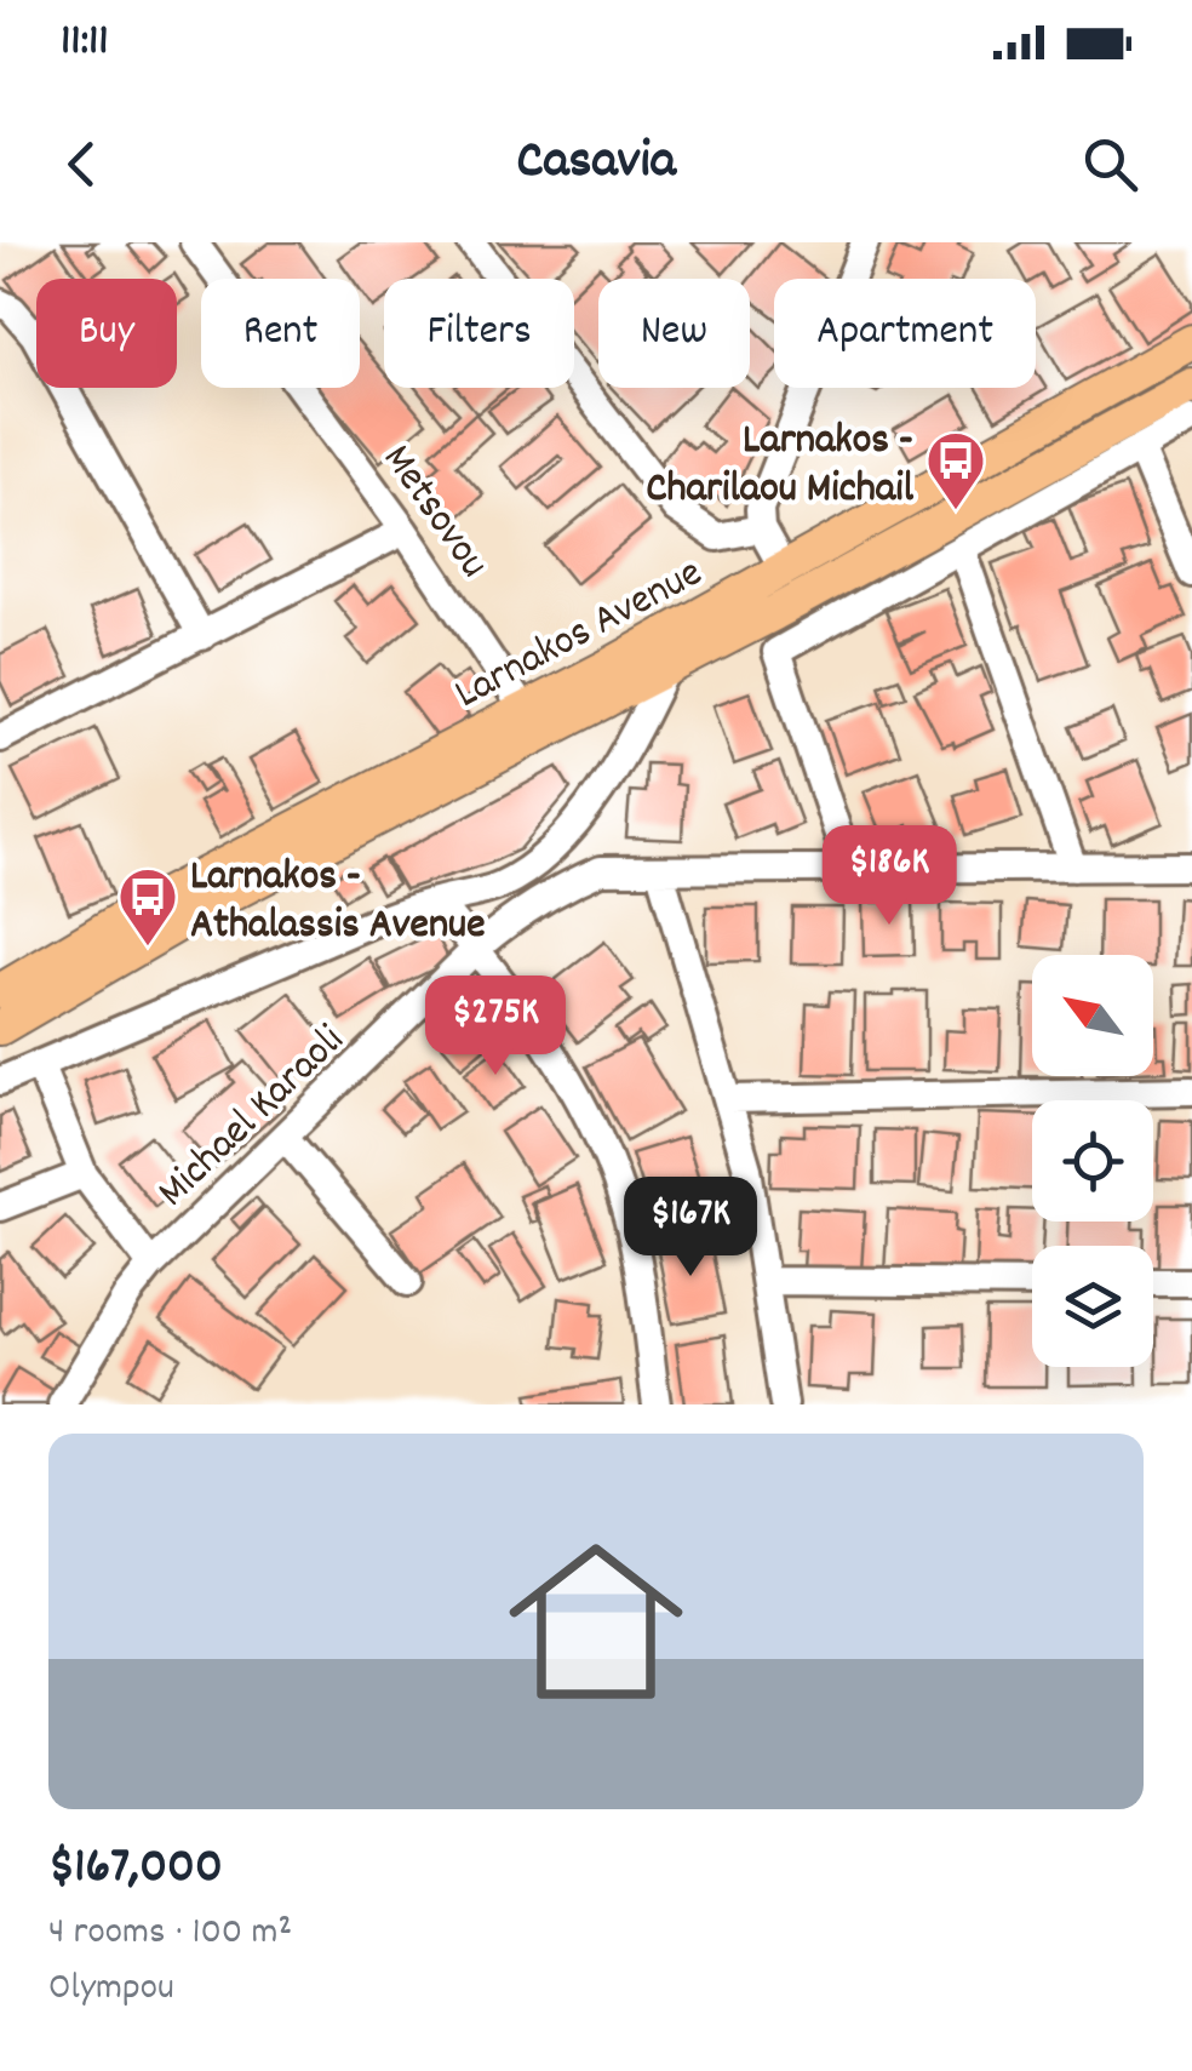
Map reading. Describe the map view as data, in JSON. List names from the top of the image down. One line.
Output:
{"streets":{"main road":["Larnakos Avenue"],"street":["Metsovou","Michael Karaoli"]},"crossings":[["Metsovou","Larnakos Avenue"]],"places":{"bus stop":["Larnakos - Charilaou Michail","Larnakos - Athalassis Avenue"]},"north":"top left","page":{"status":"11:11","header":"Casavia","chip":["Buy","Rent","Filters","New","Apartment"],"price":["$186K","$275K","$167K"],"list":[{"name":"$167,000","note":"4 rooms · 100 m² · Olympou"}]}}
